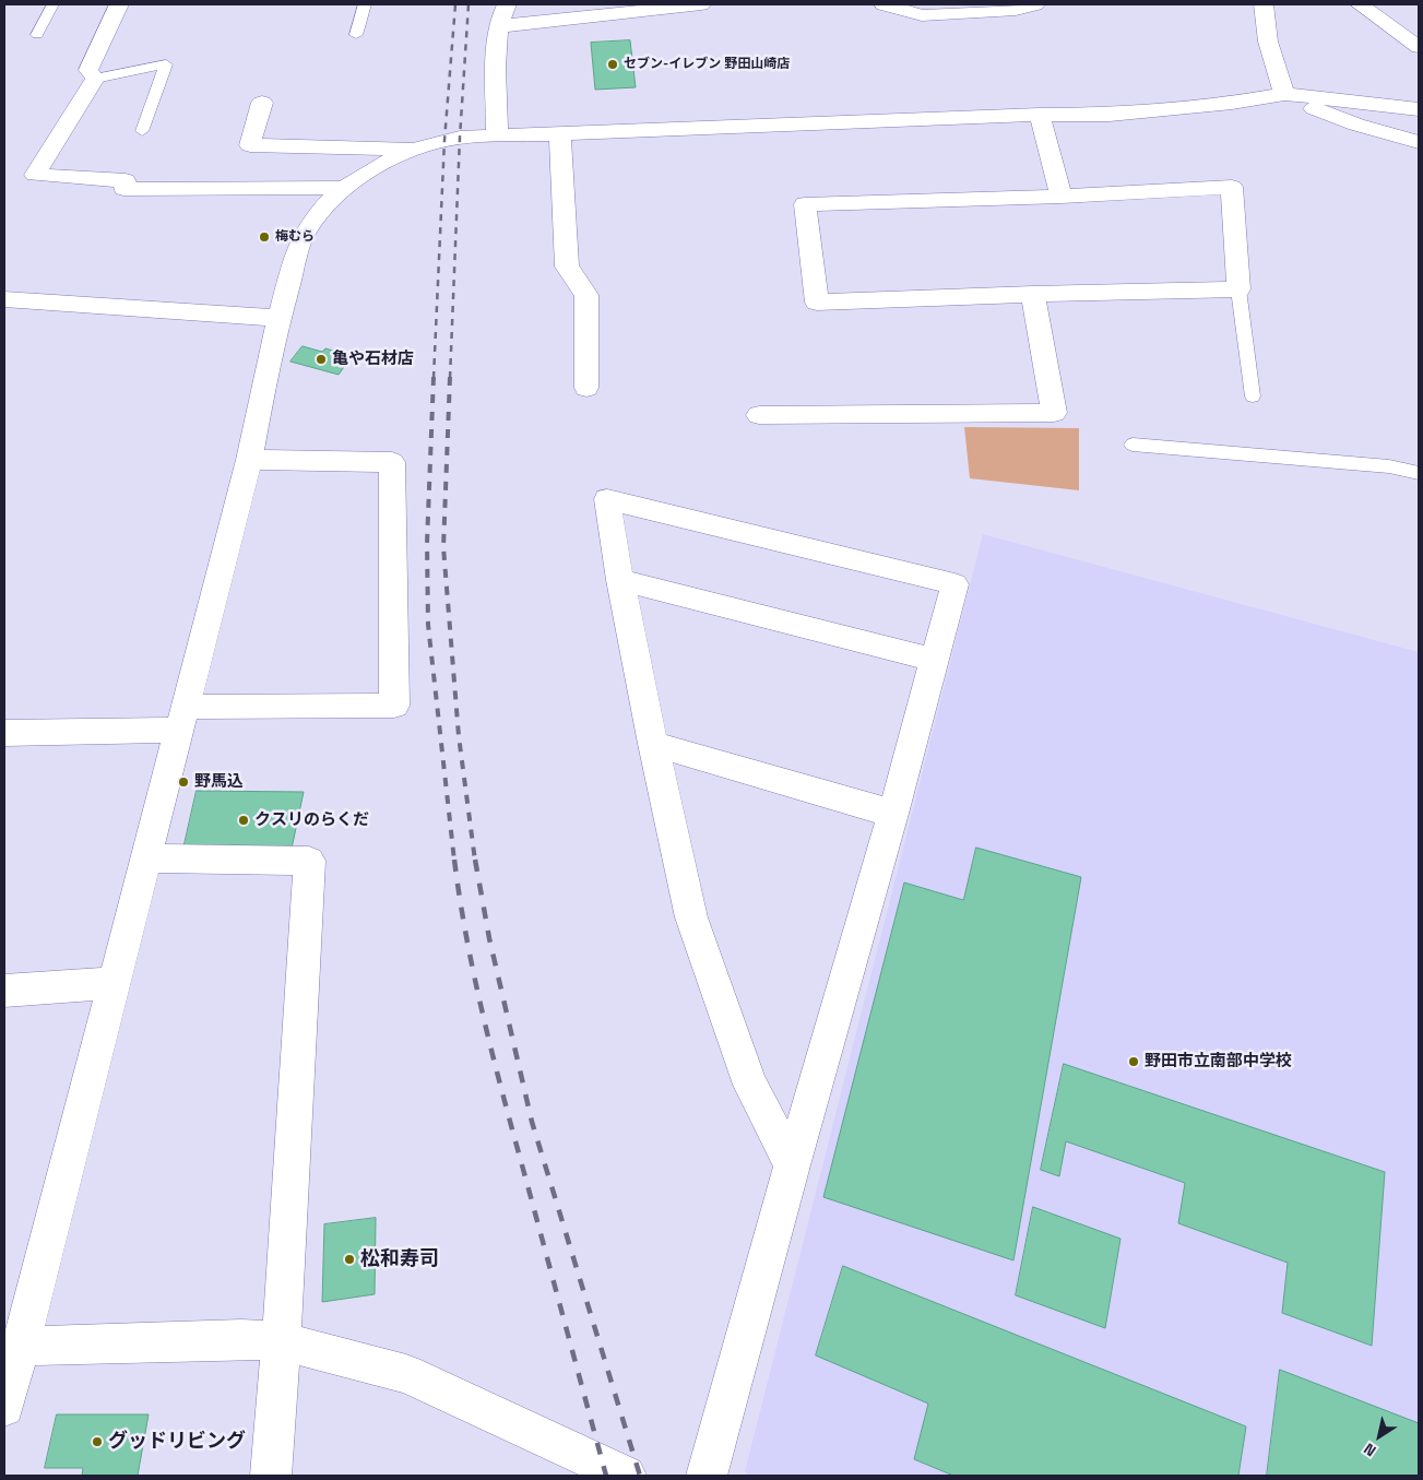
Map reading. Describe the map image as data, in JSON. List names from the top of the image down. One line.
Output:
{"places":["セブン-イレブン 野田山崎店","梅むら","亀や石材店","野馬込","クスリのらくだ","野田市立南部中学校","松和寿司","グッドリビング"],"north":"bottom left"}
